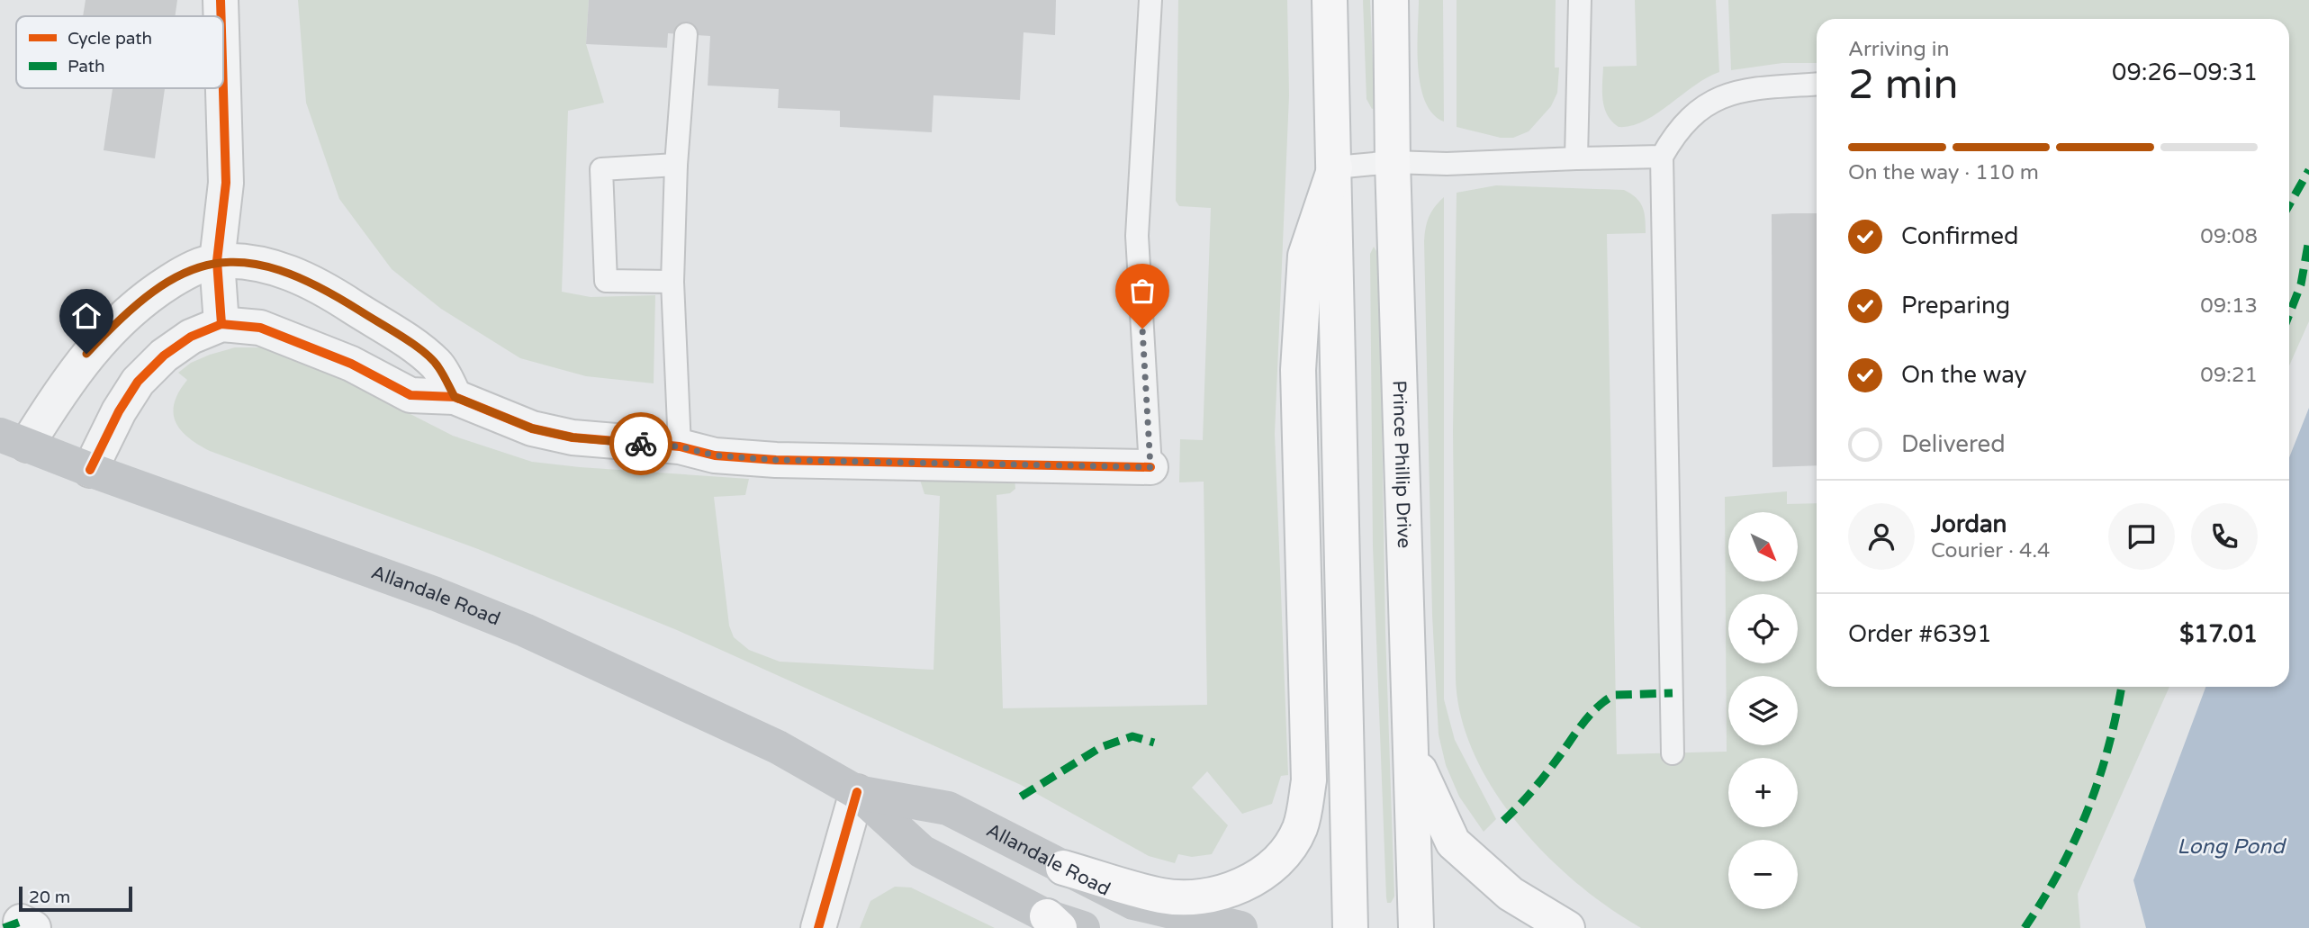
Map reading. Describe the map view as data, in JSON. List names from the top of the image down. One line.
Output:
{"streets":{"main road":["Prince Phillip Drive","Allandale Road"]},"water":["Long Pond"],"legend":["Cycle path","Path"],"scale_bar":"20 m","north":"bottom right","page":{"heading":["2 min","Arriving in","09:26–09:31"],"panel":["Jordan","Courier · 4.4","Order #6391","$17.01"],"bar":"On the way · 110 m","list":[["Confirmed","09:08"],["Preparing","09:13"],["On the way","09:21"],"Delivered"],"map_buttons":["+","−"],"scale":"20 m"}}
